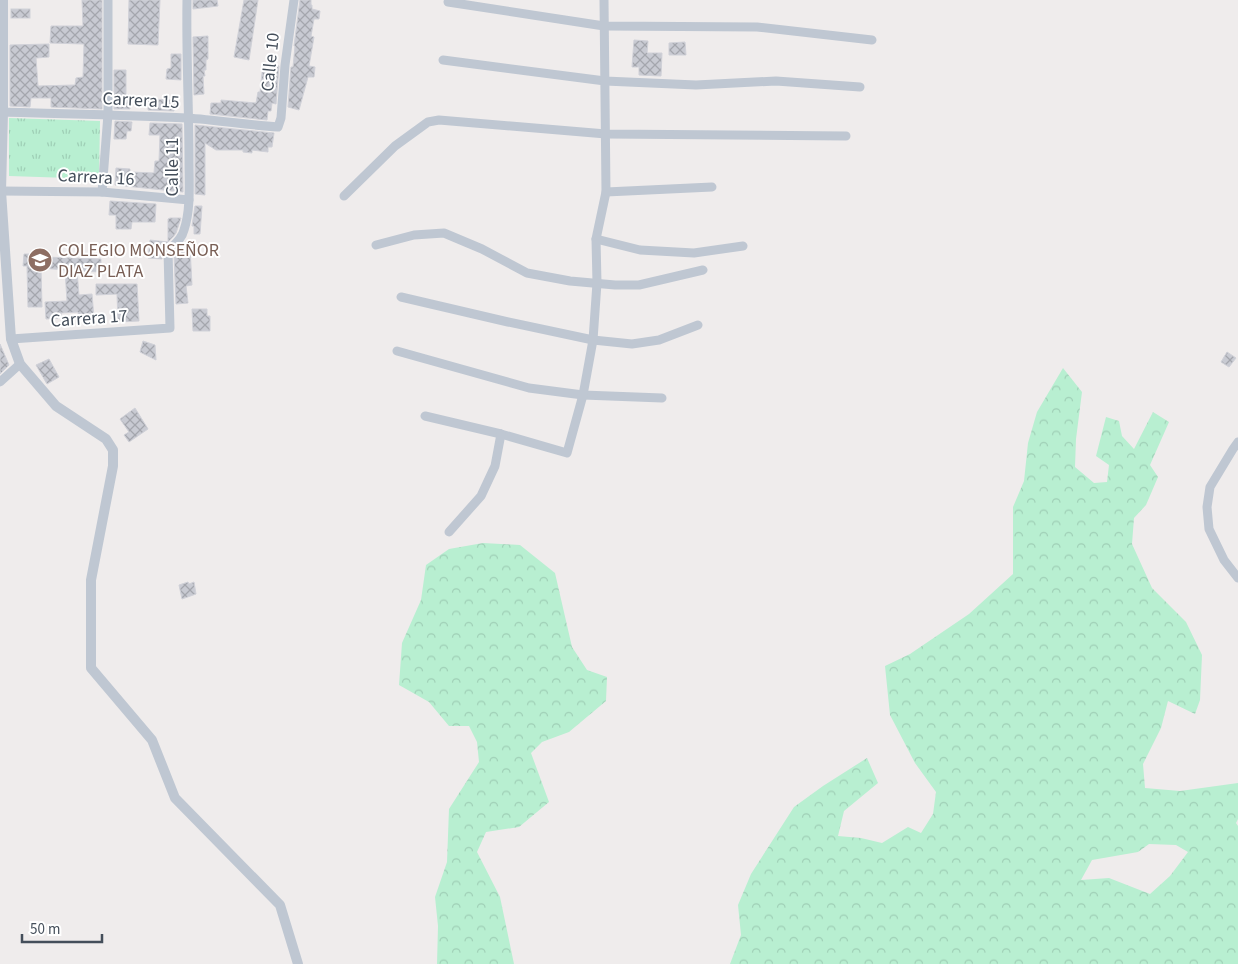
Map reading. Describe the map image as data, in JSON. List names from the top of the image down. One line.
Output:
{"streets":{"street":["Calle 10","Carrera 15","Calle 11","Carrera 16","Carrera 17"]},"crossings":[["Calle 10","Carrera 15"],["Carrera 15","Calle 11"],["Calle 11","Carrera 16"],["Calle 11","Carrera 17"]],"places":{"school or university":["COLEGIO MONSEÑOR DIAZ PLATA"]},"scale_bar":"50 m"}
